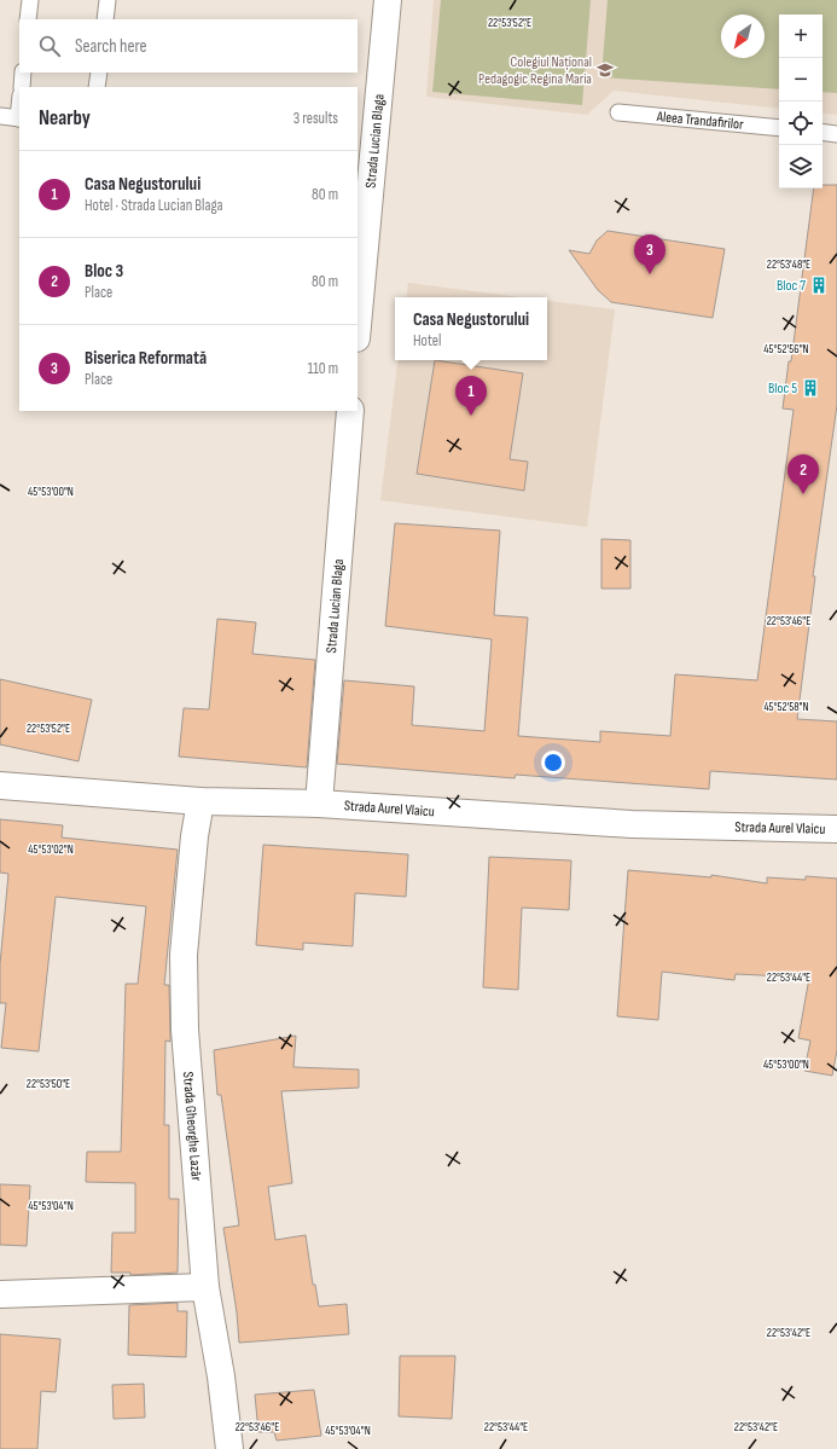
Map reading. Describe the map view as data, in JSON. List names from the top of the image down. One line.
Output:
{"streets":{"street":["Strada Lucian Blaga","Strada Aurel Vlaicu","Strada Gheorghe Lazăr"],"lane":["Aleea Trandafirilor"]},"crossings":[["Strada Lucian Blaga","Strada Aurel Vlaicu"],["Strada Aurel Vlaicu","Strada Gheorghe Lazăr"]],"places":{"school or university":["Colegiul Național Pedagogic Regina Maria"],"building":["Bloc 7","Bloc 5"]},"north":"bottom left","page":{"map_buttons":["+","−"],"search":"Search here","heading":["Nearby","3 results"],"list":[{"mark":"1","name":"Casa Negustorului","note":"Hotel · Strada Lucian Blaga","value":"80 m"},{"mark":"2","name":"Bloc 3","note":"Place","value":"80 m"},{"mark":"3","name":"Biserica Reformată","note":"Place","value":"110 m"}],"pins":["3","1","2"],"popup":["Casa Negustorului","Hotel"]},"coordinates":["22°53'52\"E","22°53'48\"E","45°52'56\"N","45°53'00\"N","22°53'46\"E","45°52'58\"N","45°53'02\"N","22°53'44\"E","22°53'50\"E","45°53'04\"N","22°53'42\"E"]}
